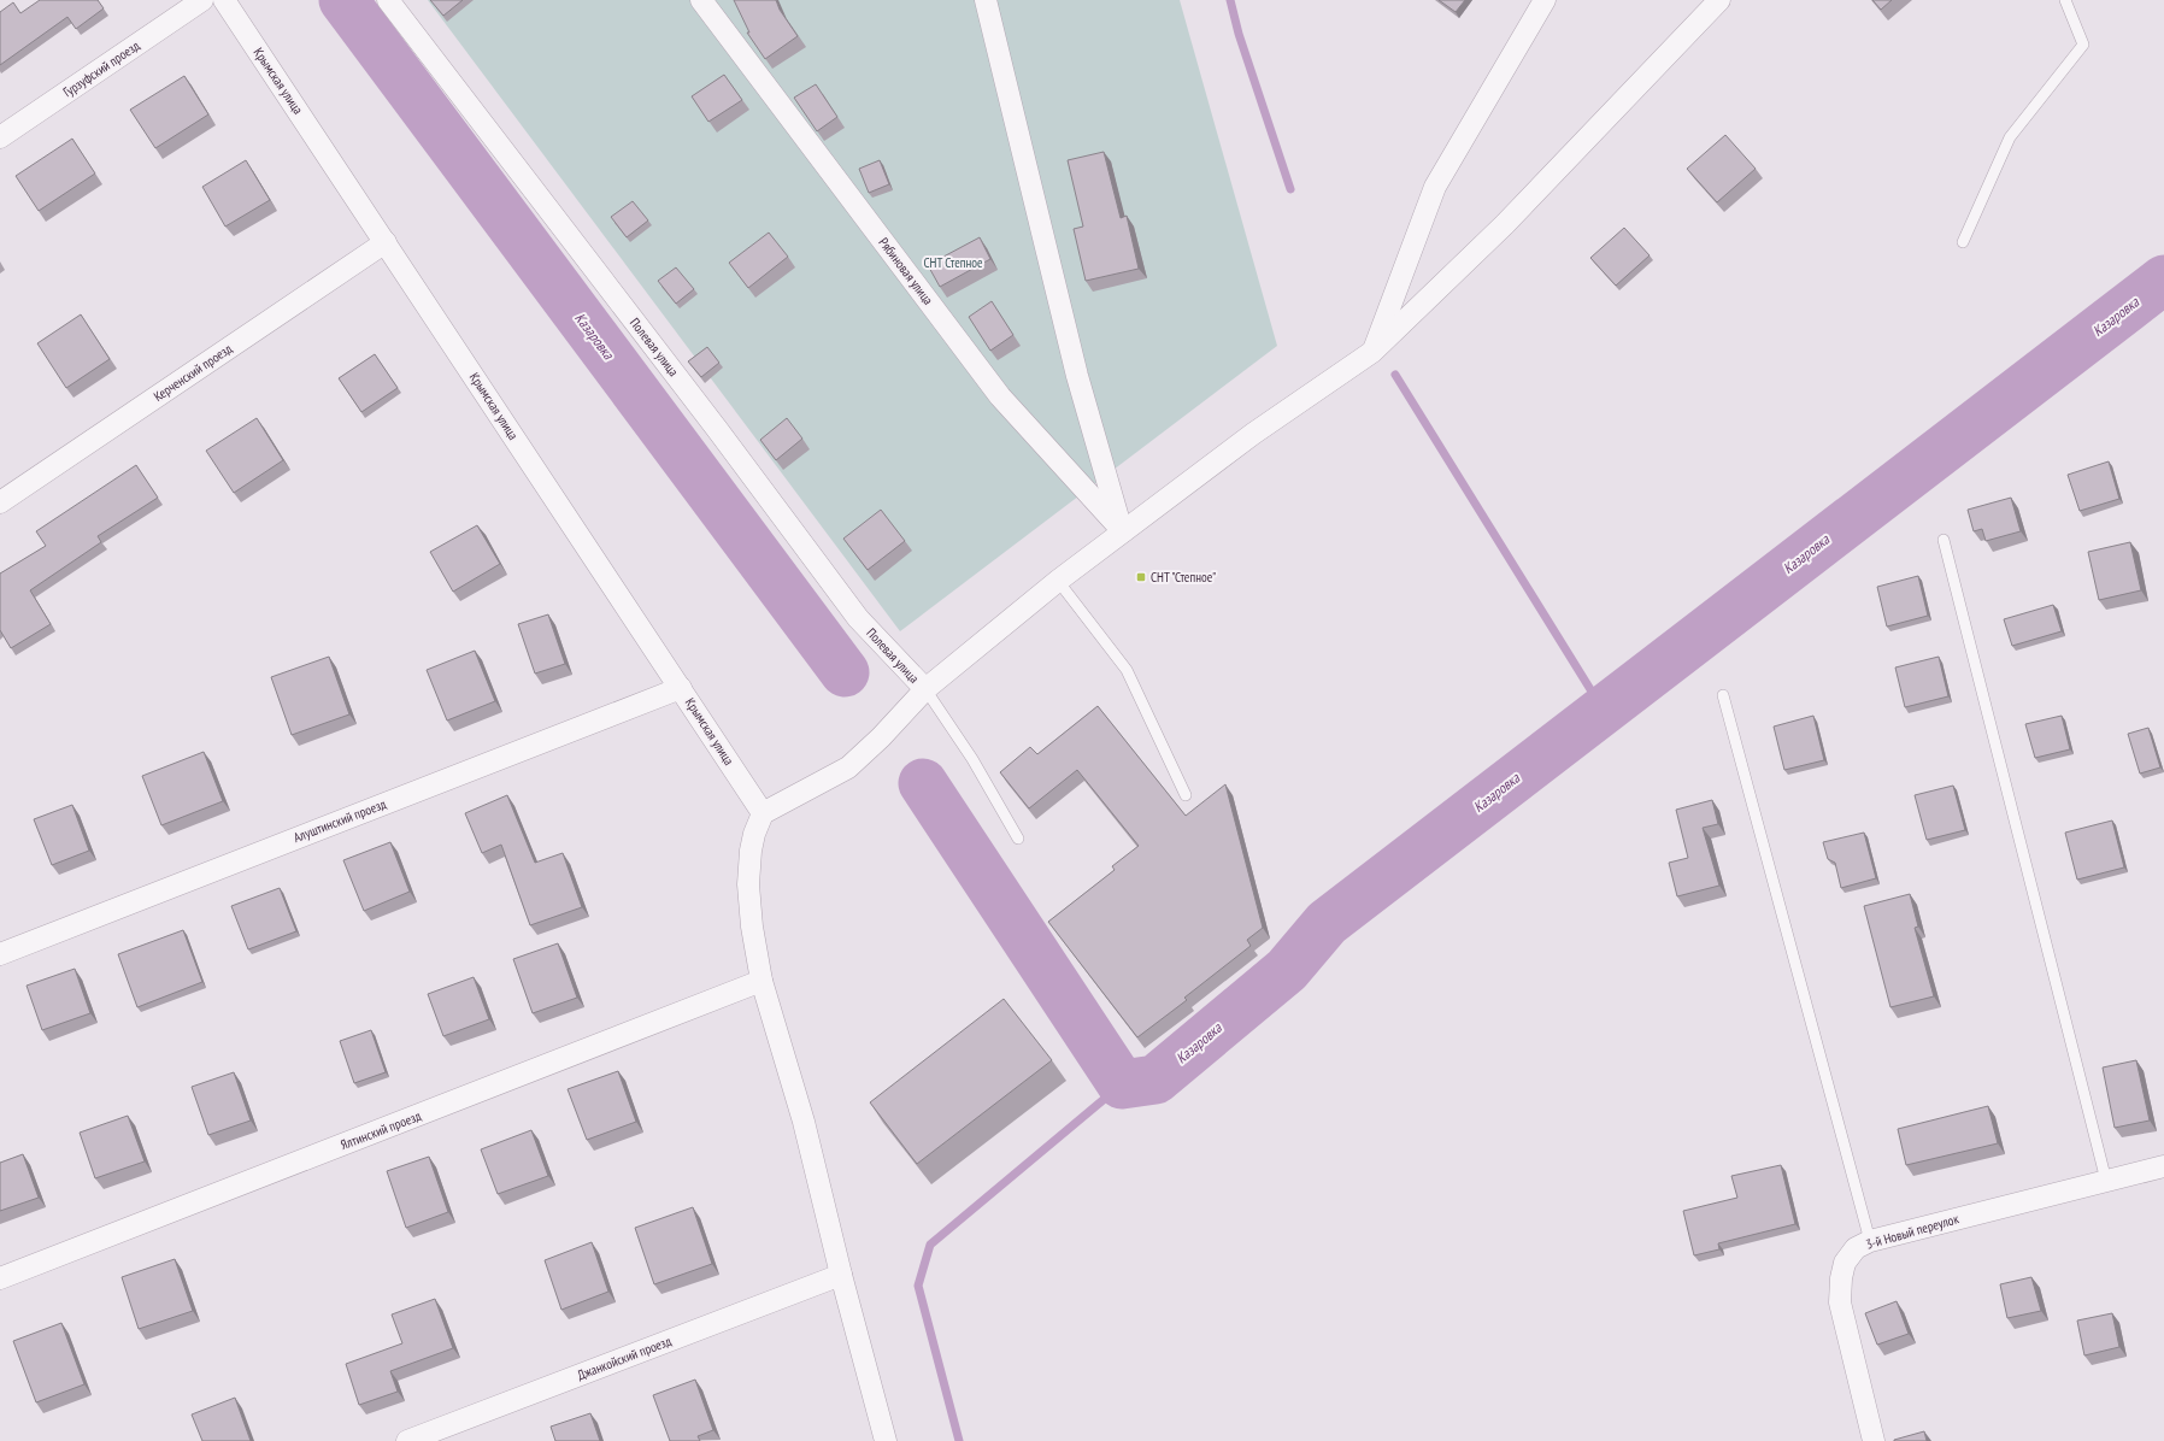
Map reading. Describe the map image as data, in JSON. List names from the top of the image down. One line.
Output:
{"streets":{"street":["Гурзуфский проезд","Крымская улица","Рябиновая улица","Полевая улица","Керченский проезд","Алуштинский проезд","Ялтинский проезд","3-й Новый переулок","Джанкойский проезд"]},"crossings":[["Крымская улица","Керченский проезд"],["Крымская улица","Алуштинский проезд"]],"water":["Казаровка"],"parks":["СНТ Степное"],"places":{"transit":["СНТ \"Степное\""]}}
